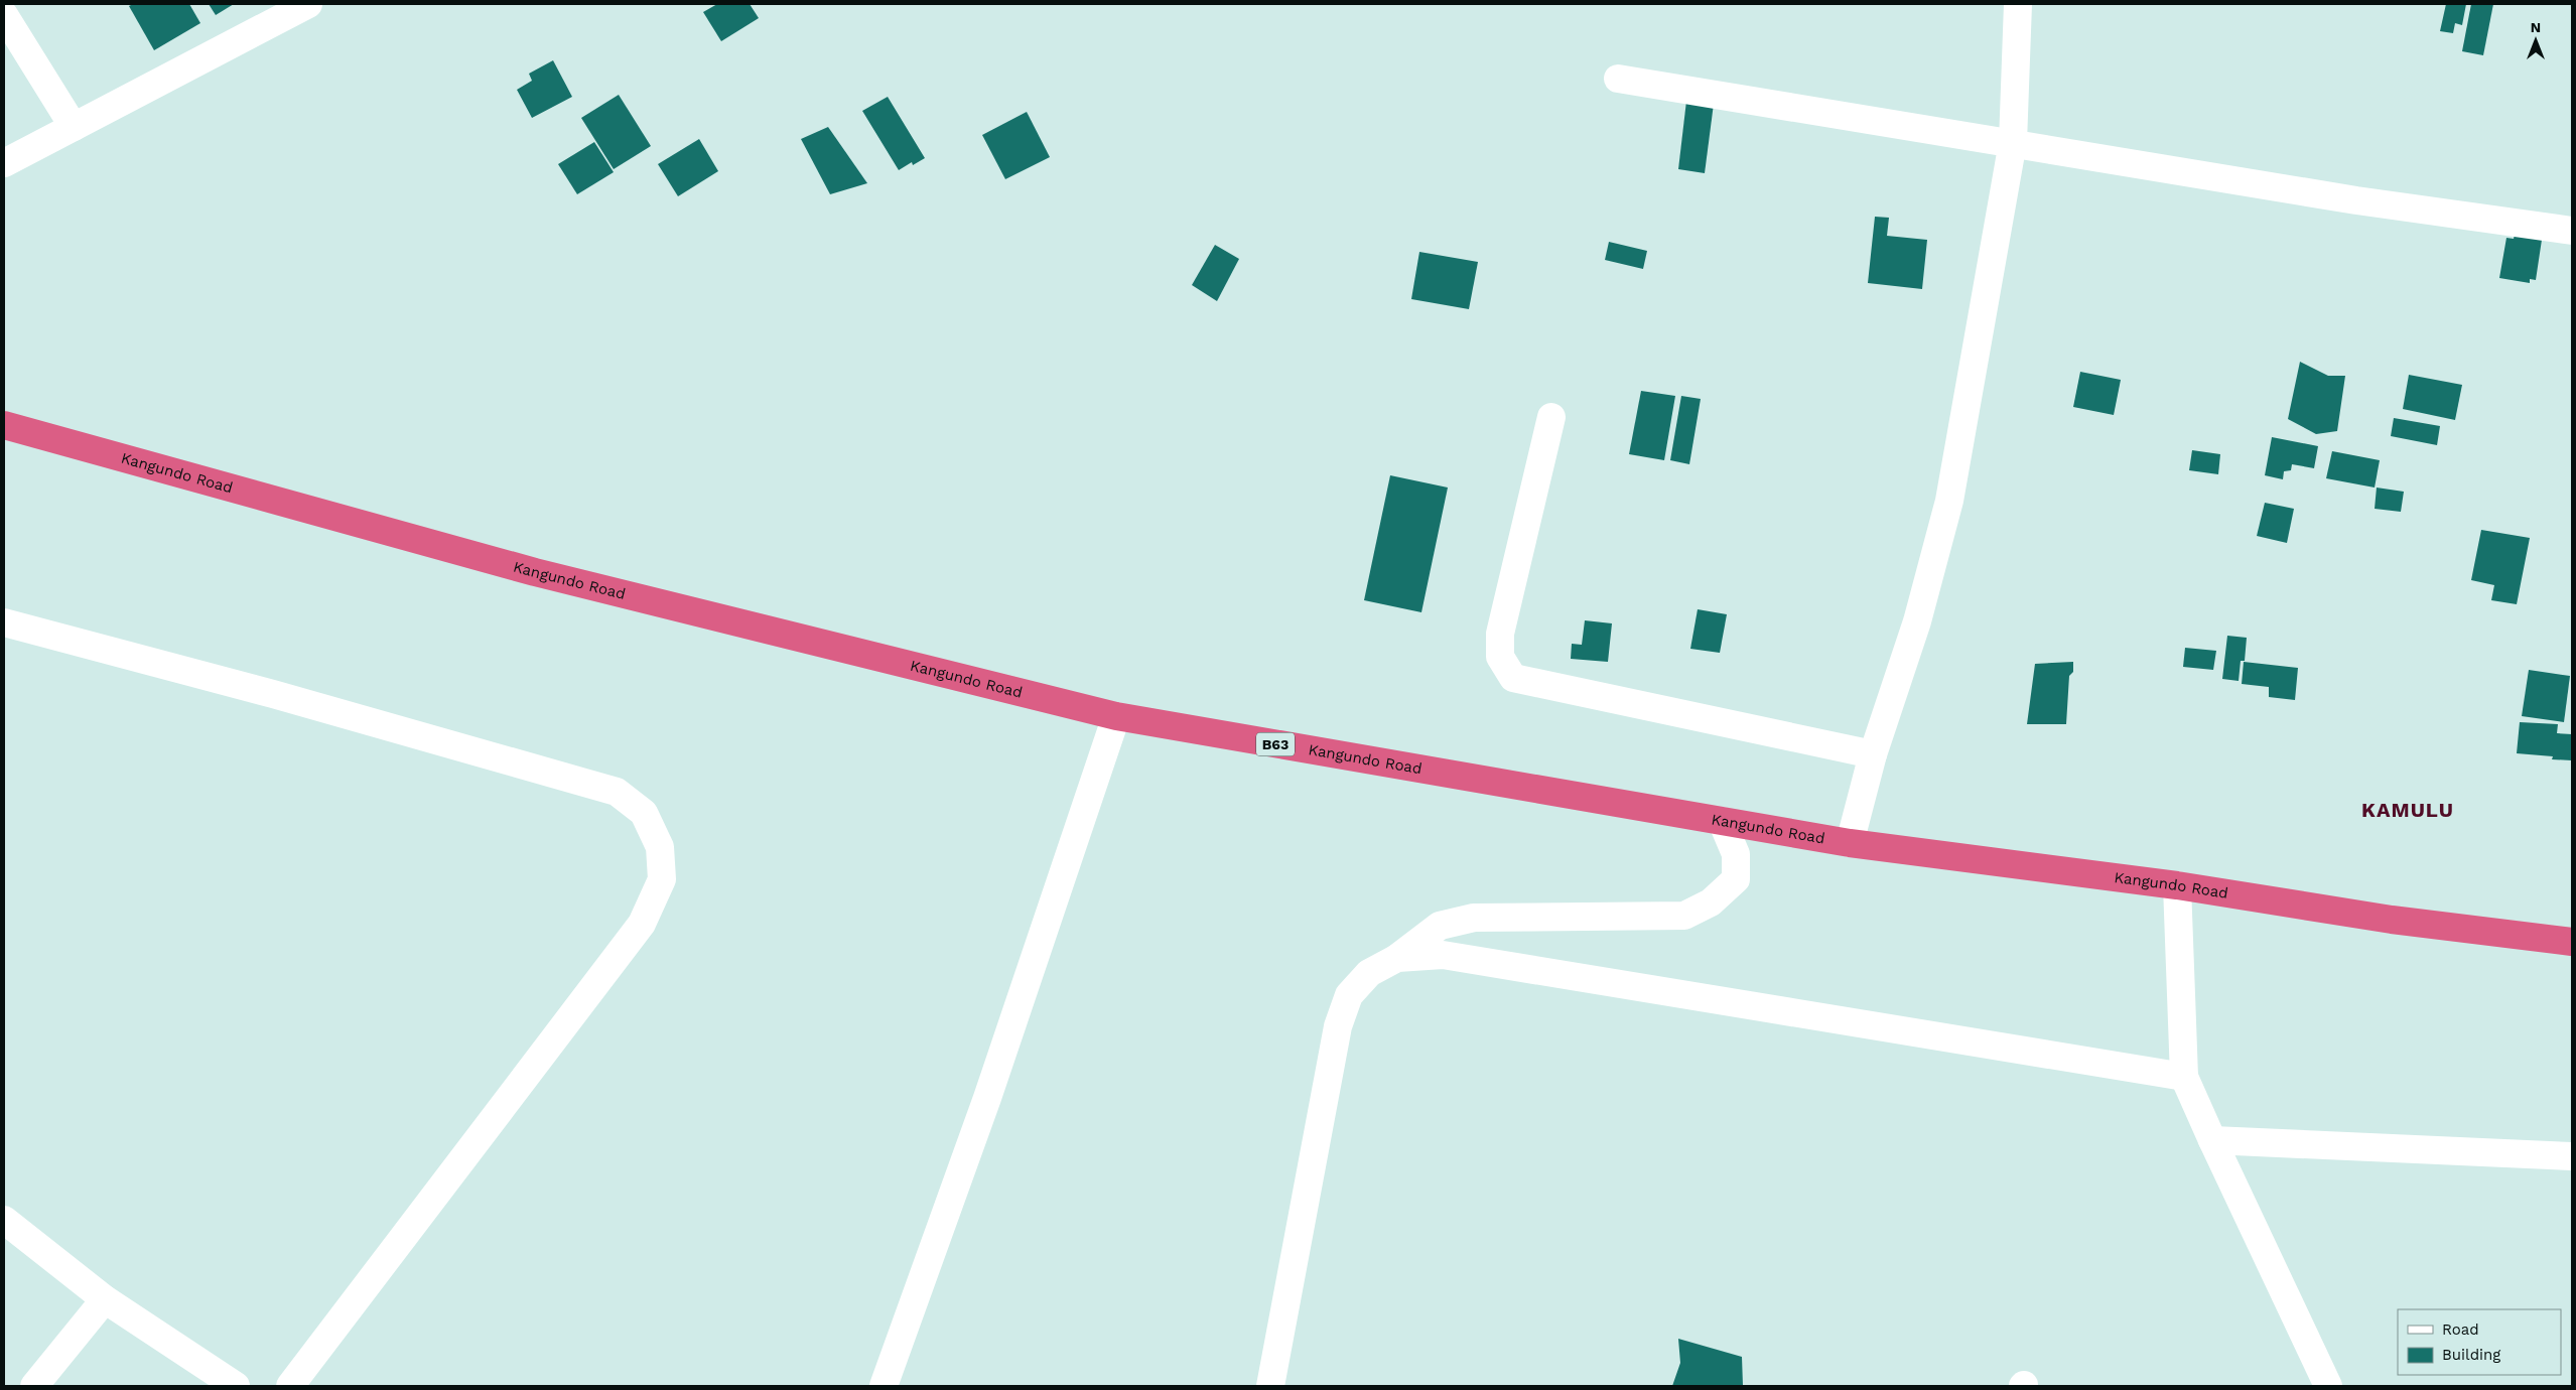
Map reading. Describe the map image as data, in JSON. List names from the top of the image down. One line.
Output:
{"streets":{"highway":["Kangundo Road","B63"]},"districts":["KAMULU"],"legend":["Road","Building"],"north":"top"}
